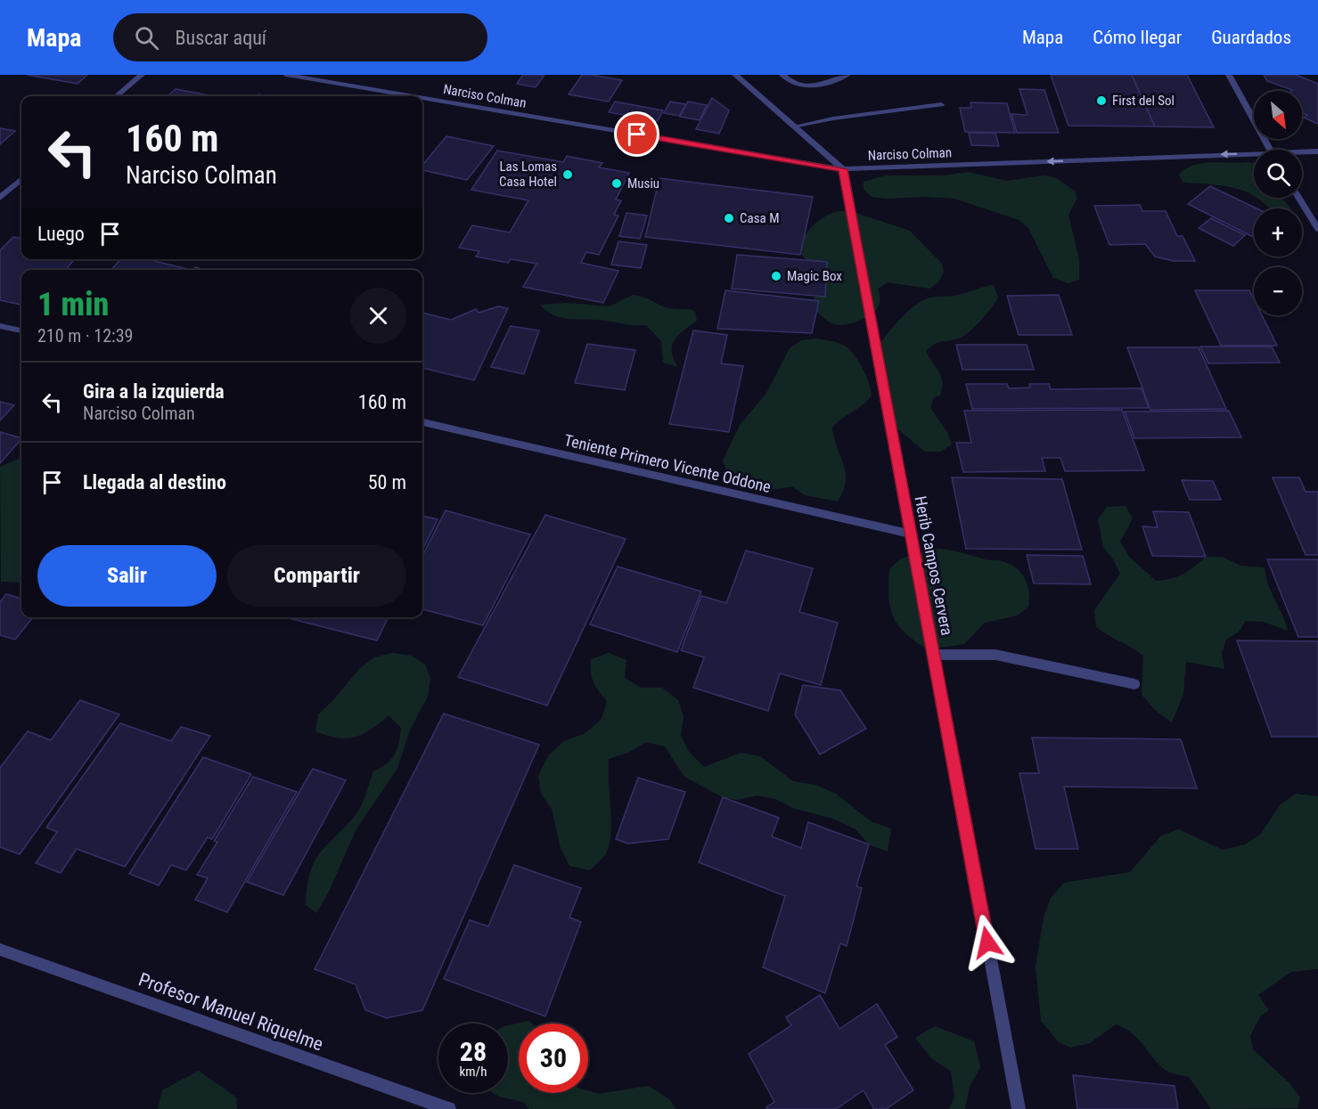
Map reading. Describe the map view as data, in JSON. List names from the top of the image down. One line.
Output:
{"streets":{"street":["Narciso Colman","Teniente Primero Vicente Oddone","Herib Campos Cervera","Profesor Manuel Riquelme"]},"crossings":[["Narciso Colman","Herib Campos Cervera"],["Teniente Primero Vicente Oddone","Herib Campos Cervera"]],"one_way":["Narciso Colman"],"places":["First del Sol","Las Lomas Casa Hotel","Musiu","Casa M","Magic Box"],"north":"bottom right","page":{"header":"Mapa","search":"Buscar aquí","nav":["Mapa","Cómo llegar","Guardados"],"map_buttons":["+","−"],"turn":["160 m","Narciso Colman"],"then":"Luego","heading":["1 min","210 m · 12:39"],"list":[{"name":"Gira a la izquierda","note":"Narciso Colman","value":"160 m"},{"name":"Llegada al destino","value":"50 m"}],"buttons":["Salir","Compartir"],"speed":"28 km/h","limit":"30"}}
